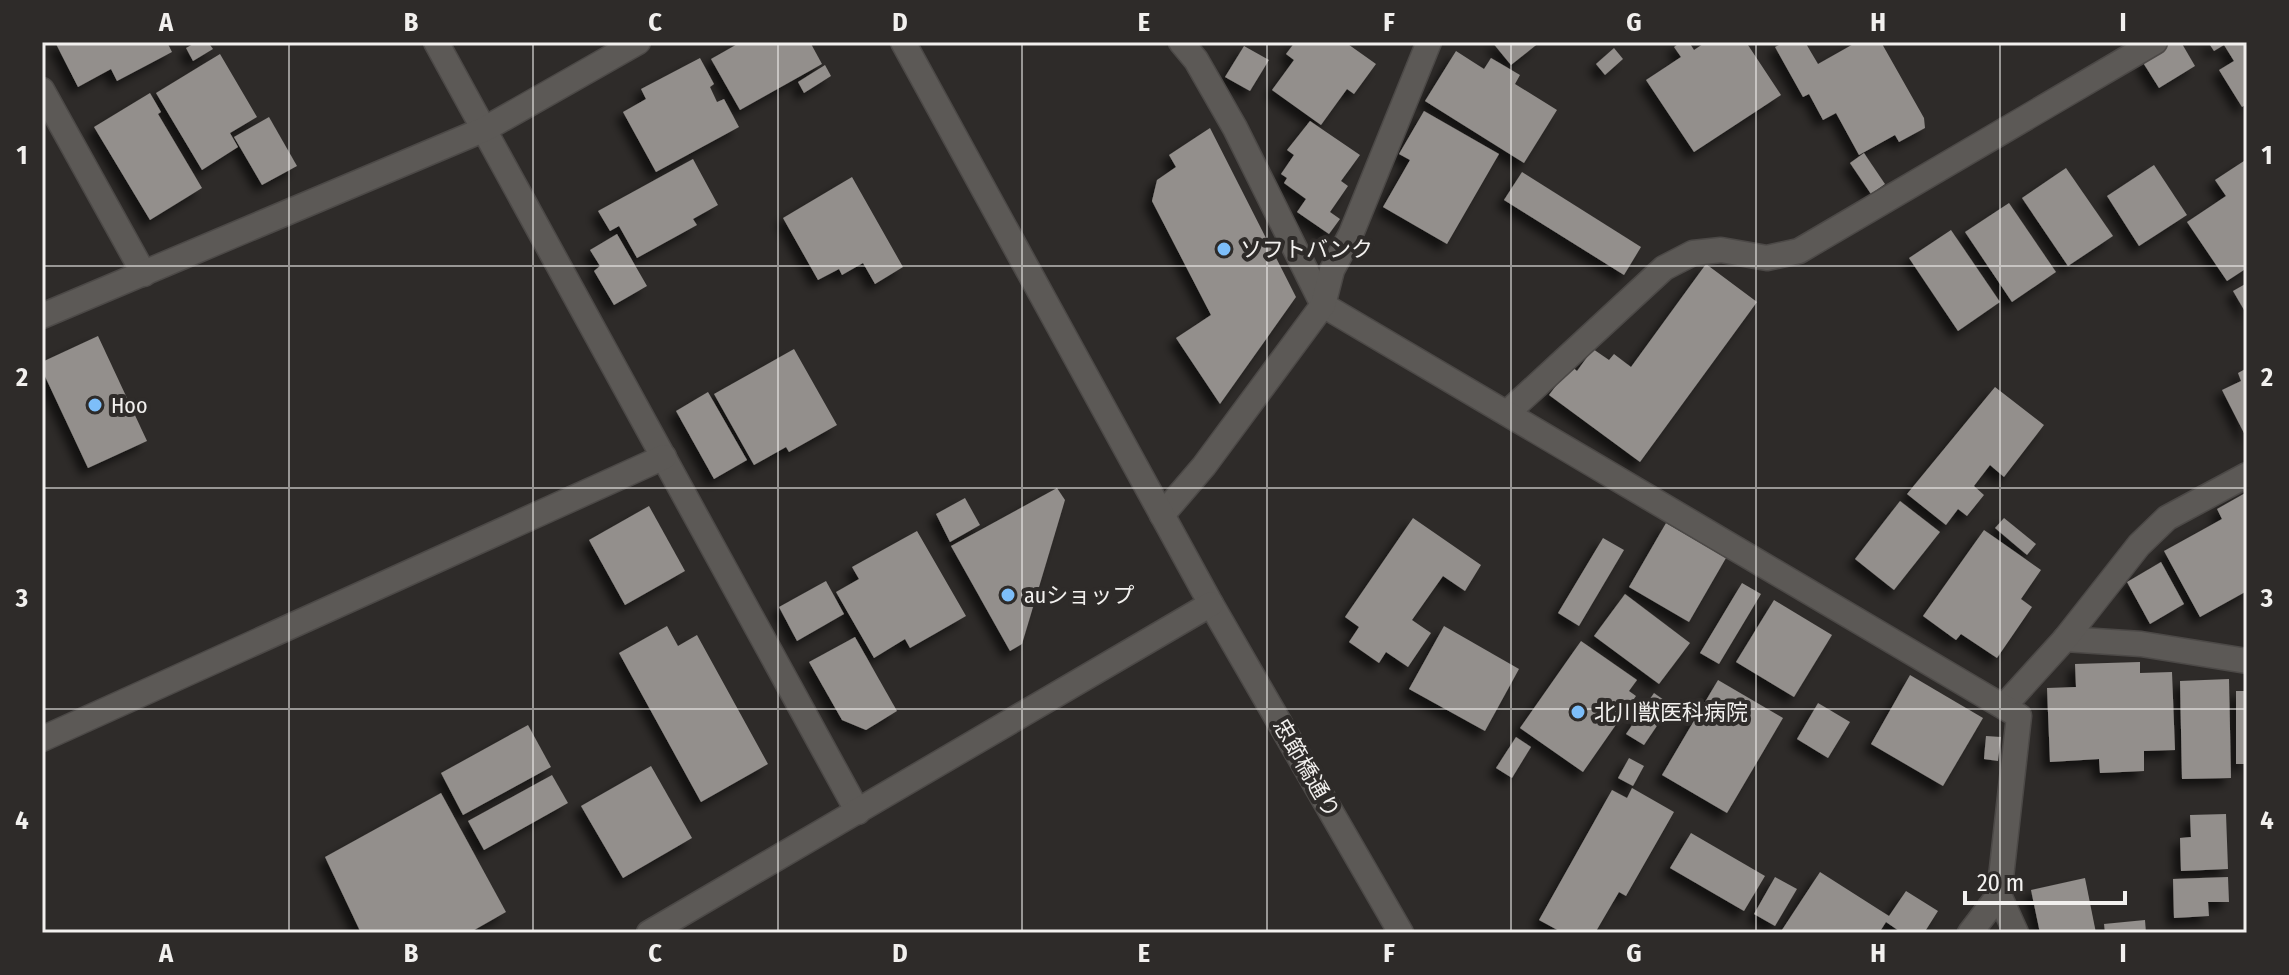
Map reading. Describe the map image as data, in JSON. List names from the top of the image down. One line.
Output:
{"streets":{"street":["忠節橋通り"]},"places":["ソフトバンク","Hoo","auショップ","北川獣医科病院"],"scale_bar":"20 m","grid":{"columns":["A","B","C","D","E","F","G","H","I"],"rows":["1","2","3","4"]}}
